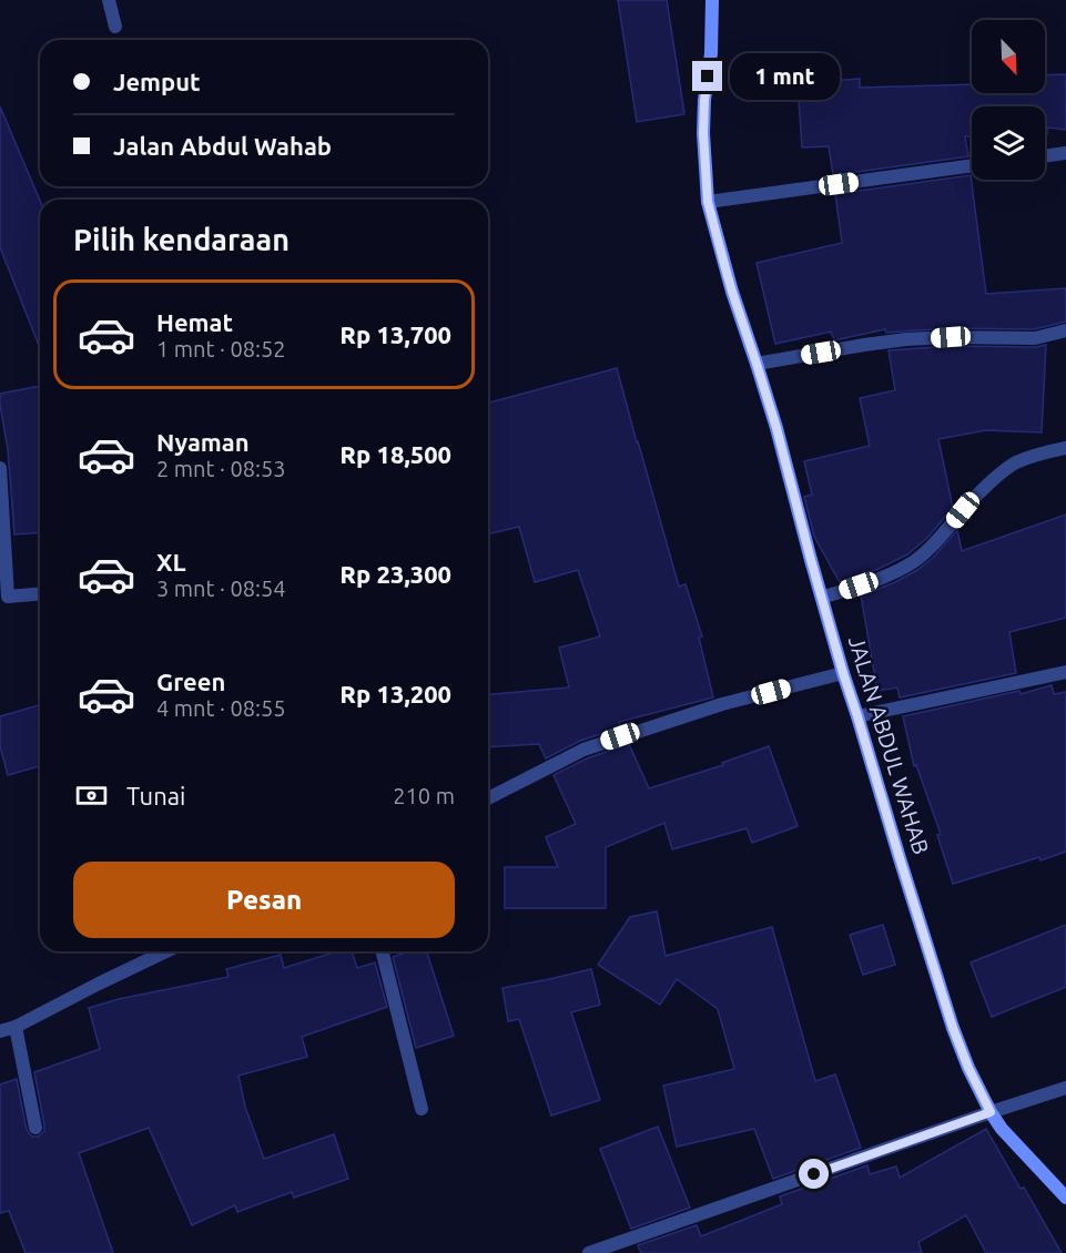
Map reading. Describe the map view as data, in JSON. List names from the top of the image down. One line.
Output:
{"streets":{"street":["JALAN ABDUL WAHAB"]},"north":"bottom right","page":{"banner":["Jemput","Jalan Abdul Wahab"],"bubble":"1 mnt","heading":"Pilih kendaraan","list":[{"name":"Hemat","note":"1 mnt · 08:52","value":"Rp 13,700"},{"name":"Nyaman","note":"2 mnt · 08:53","value":"Rp 18,500"},{"name":"XL","note":"3 mnt · 08:54","value":"Rp 23,300"},{"name":"Green","note":"4 mnt · 08:55","value":"Rp 13,200"}],"pay":["Tunai","210 m"],"buttons":"Pesan"}}
